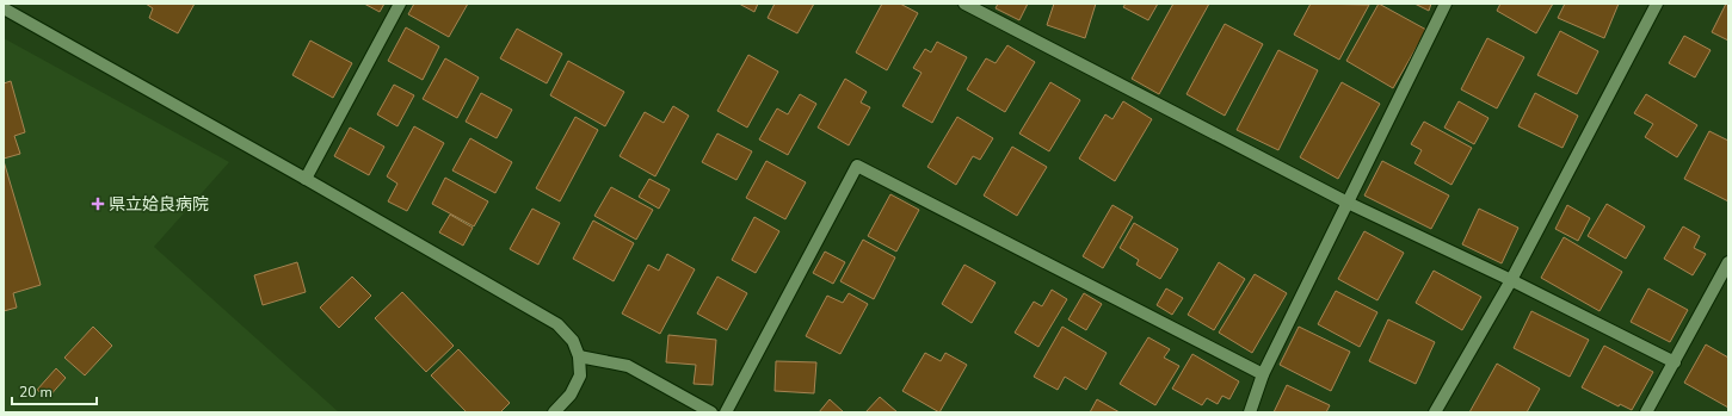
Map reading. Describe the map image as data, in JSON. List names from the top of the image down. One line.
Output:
{"places":{"health":["県立姶良病院"]},"scale_bar":"20 m"}
